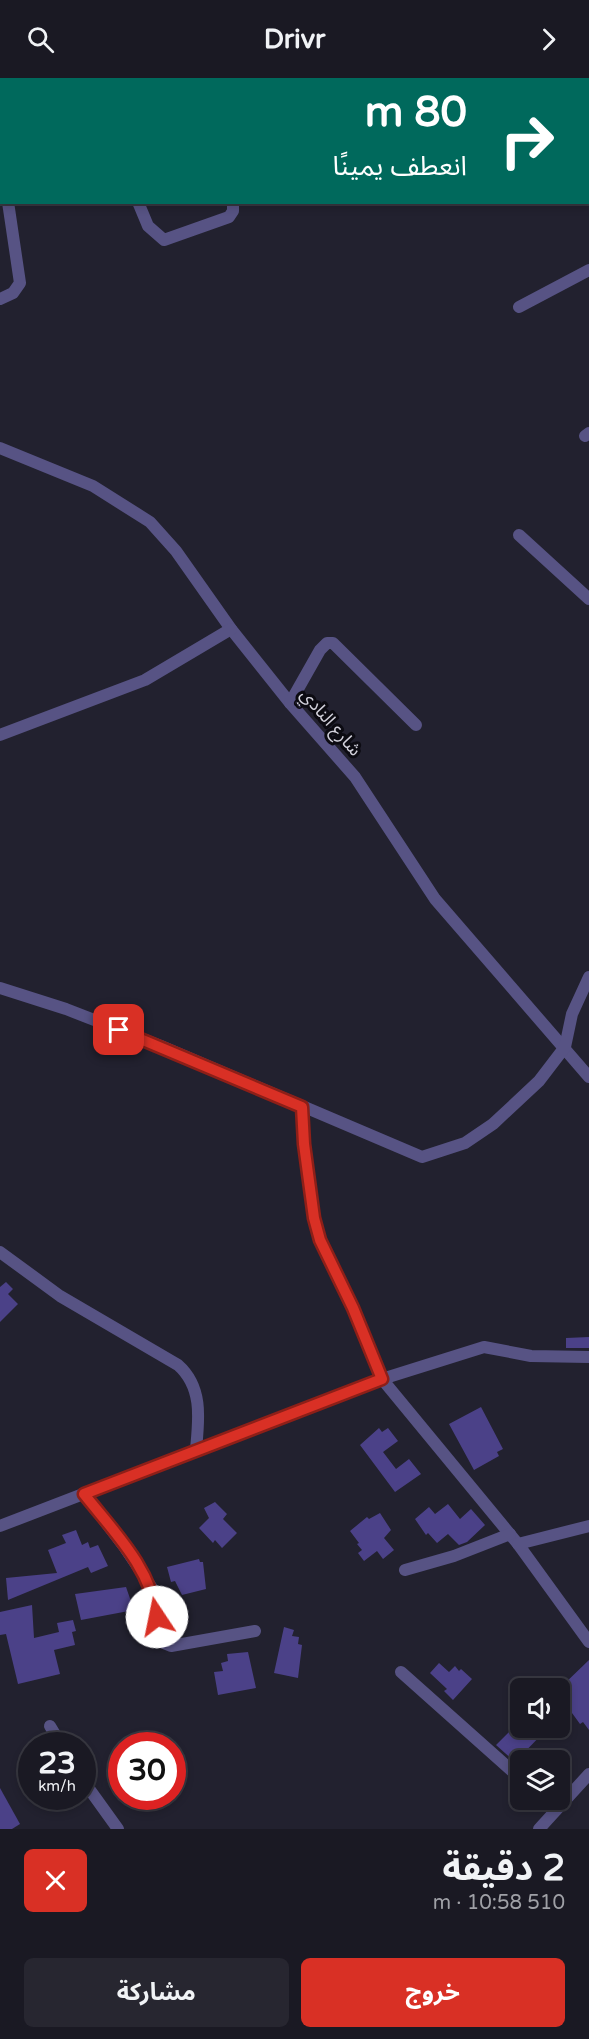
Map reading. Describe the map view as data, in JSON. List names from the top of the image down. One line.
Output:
{"streets":{"street":["شارع النادي"]},"page":{"header":"Drivr","turn":["80 m","انعطف يمينًا"],"speed":"23 km/h","limit":"30","heading":["2 دقيقة","510 m · 10:58"],"buttons":["خروج","مشاركة"]}}
